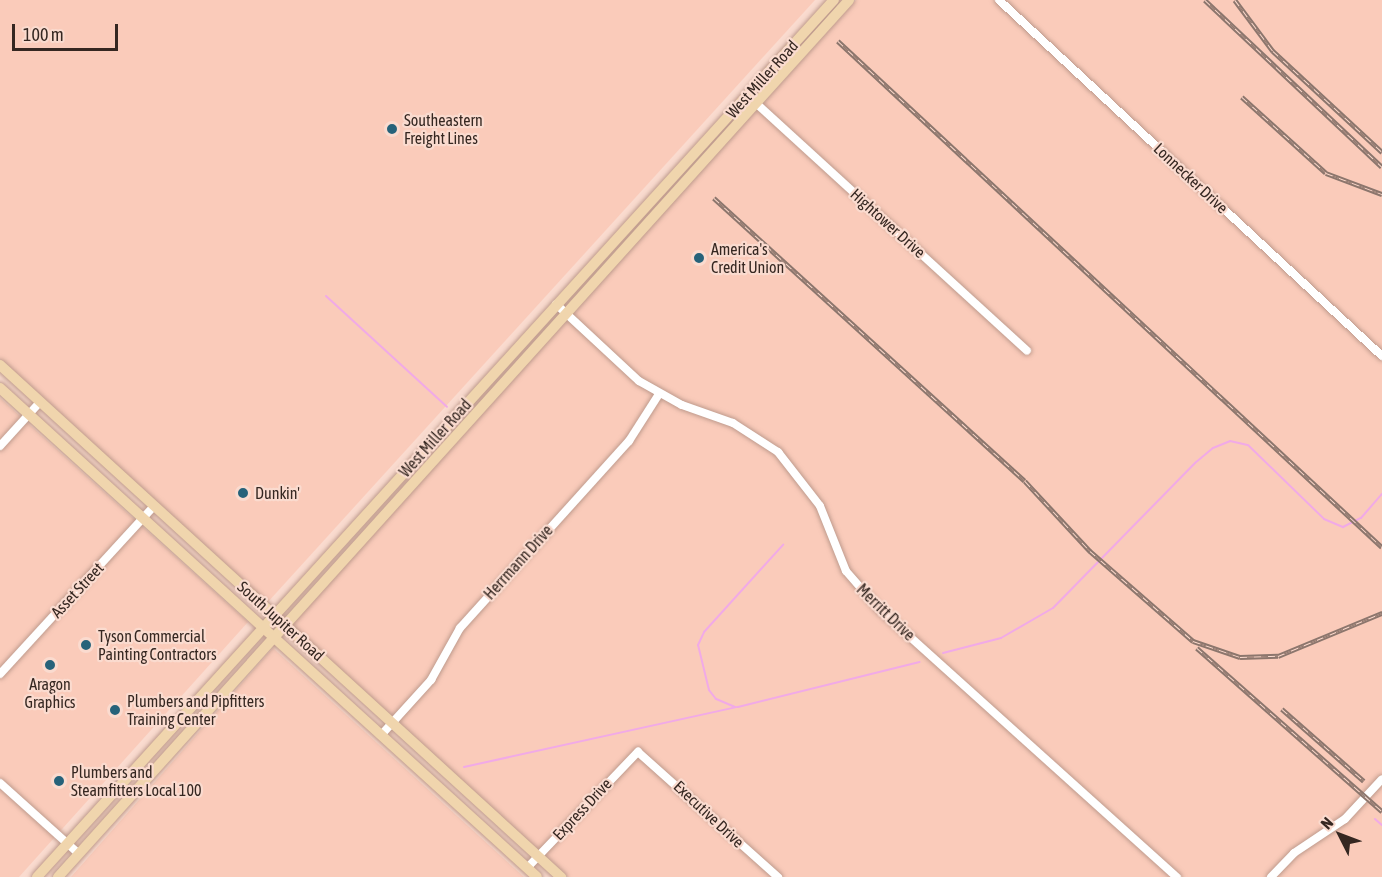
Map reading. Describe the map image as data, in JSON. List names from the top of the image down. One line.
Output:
{"streets":{"main road":["West Miller Road","South Jupiter Road"],"street":["Lonnecker Drive","Hightower Drive","Herrmann Drive","Asset Street","Merritt Drive","Express Drive","Executive Drive"]},"crossings":[["West Miller Road","Hightower Drive"],["West Miller Road","Merritt Drive"],["West Miller Road","South Jupiter Road"],["Herrmann Drive","Merritt Drive"],["Herrmann Drive","South Jupiter Road"],["Asset Street","South Jupiter Road"],["South Jupiter Road","Express Drive"],["Express Drive","Executive Drive"]],"places":["Southeastern Freight Lines","America's Credit Union","Dunkin'","Tyson Commercial Painting Contractors","Aragon Graphics","Plumbers and Pipfitters Training Center","Plumbers and Steamfitters Local 100"],"scale_bar":"100 m","north":"top left"}
